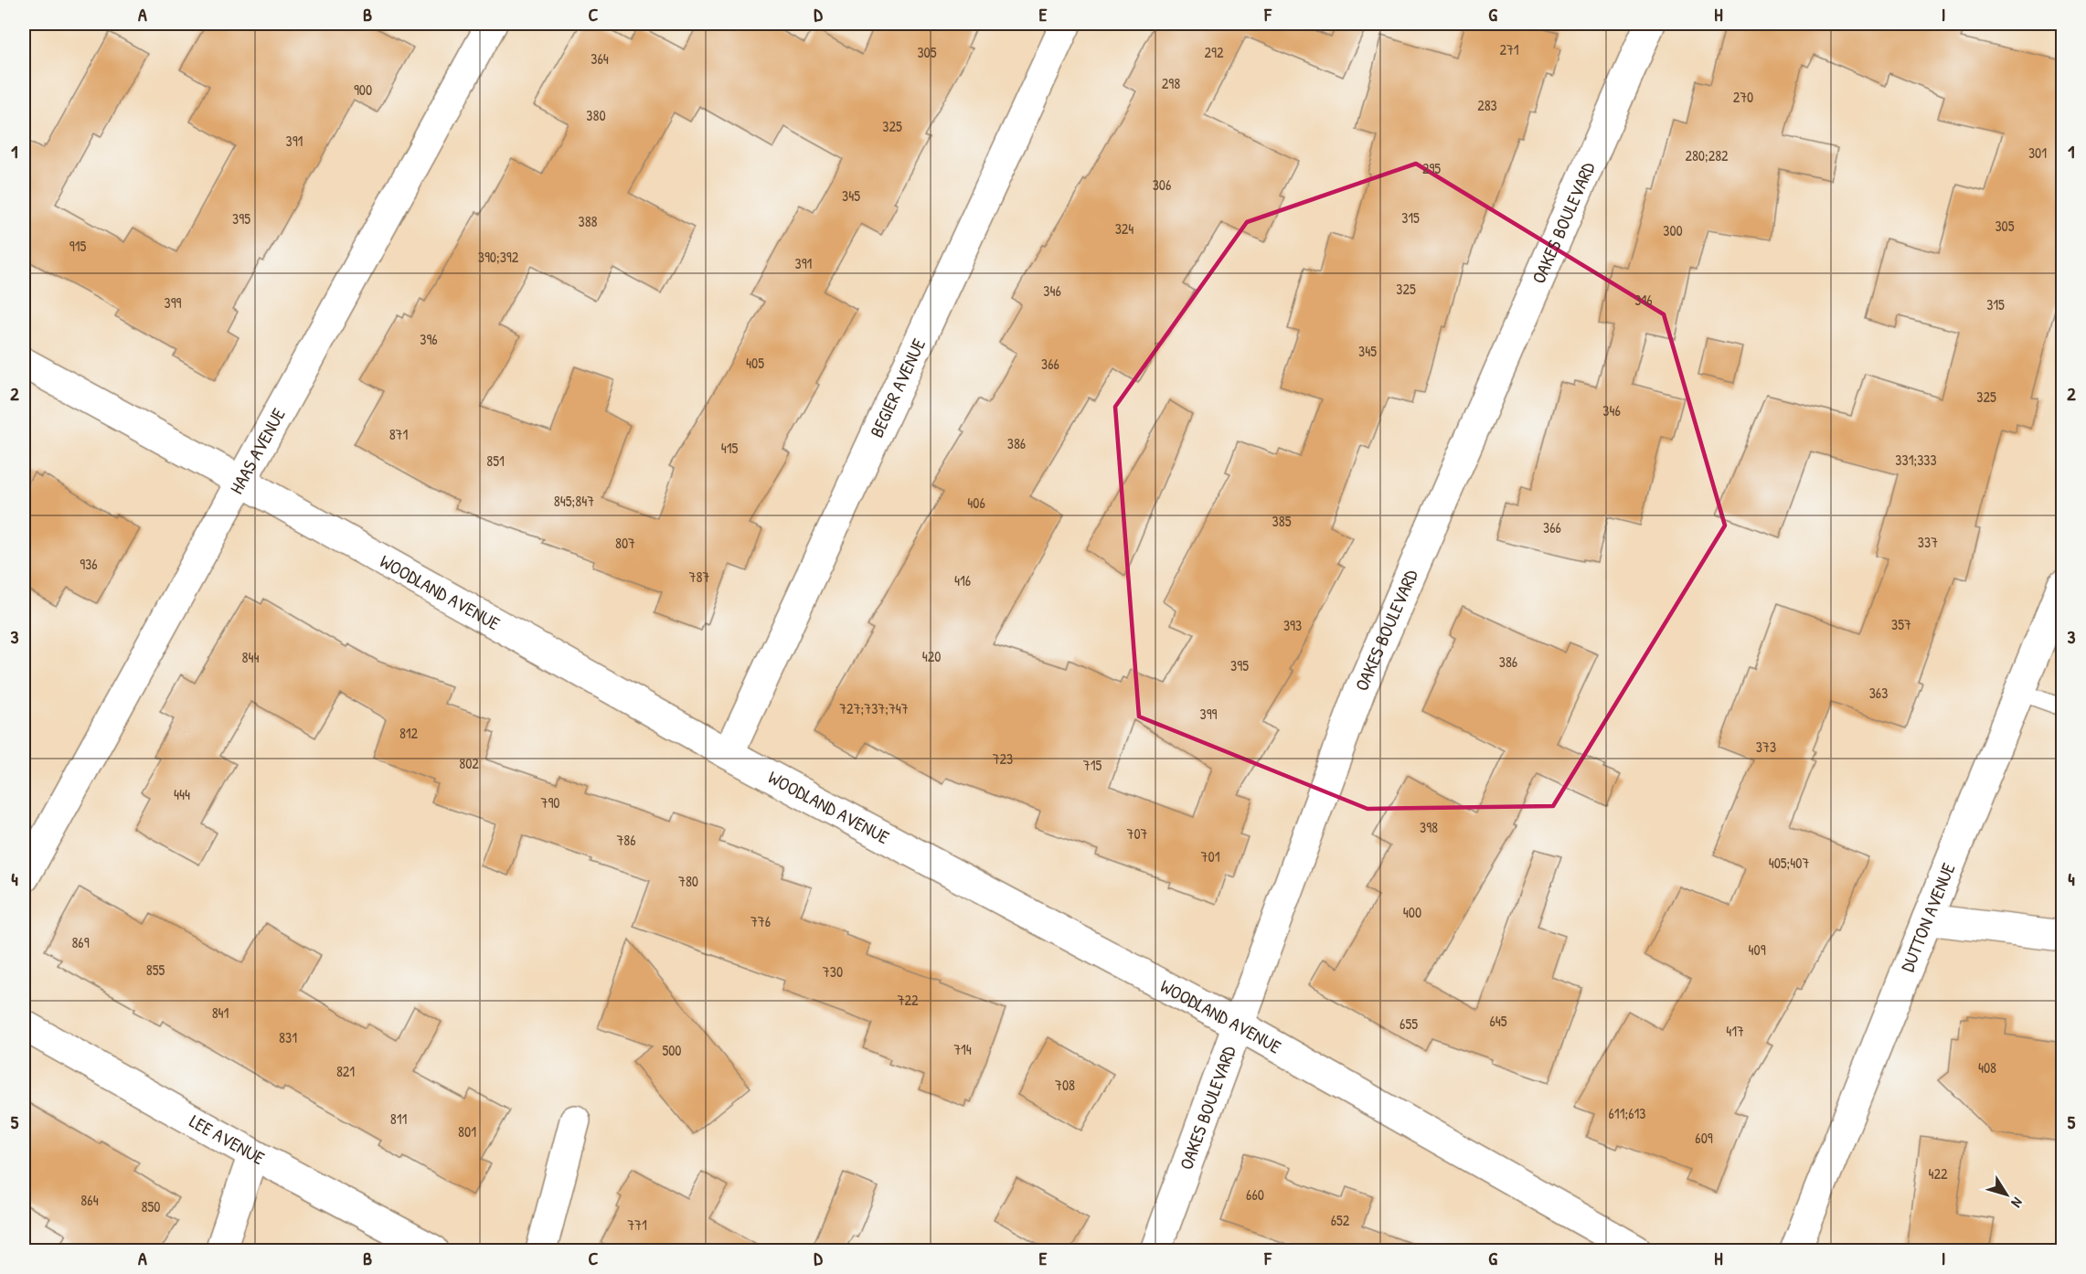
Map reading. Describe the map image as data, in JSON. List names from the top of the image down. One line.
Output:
{"streets":{"street":["OAKES BOULEVARD","BEGIER AVENUE","HAAS AVENUE","WOODLAND AVENUE","DUTTON AVENUE","LEE AVENUE"]},"crossings":[["OAKES BOULEVARD","WOODLAND AVENUE"],["BEGIER AVENUE","WOODLAND AVENUE"],["HAAS AVENUE","WOODLAND AVENUE"]],"house_numbers":["271","305","292","364","298","900","270","283","380","325","391","301","280;282","295","306","345","315","395","388","305","324","300","915","390;392","391","325","346","316","399","315","396","345","405","366","325","346","871","386","415","331;333","851","845;847","406","385","366","337","807","936","787","416","357","393","420","844","386","395","363","727;737;747","399","812","373","723","802","715","444","790","398","707","786","701","405;407","780","400","776","869","409","855","730","722","841","645","655","417","831","714","500","408","821","708","611;613","811","801","609","422","660","864","850","652","771"],"north":"bottom right","grid":{"columns":["A","B","C","D","E","F","G","H","I"],"rows":["1","2","3","4","5"]}}
